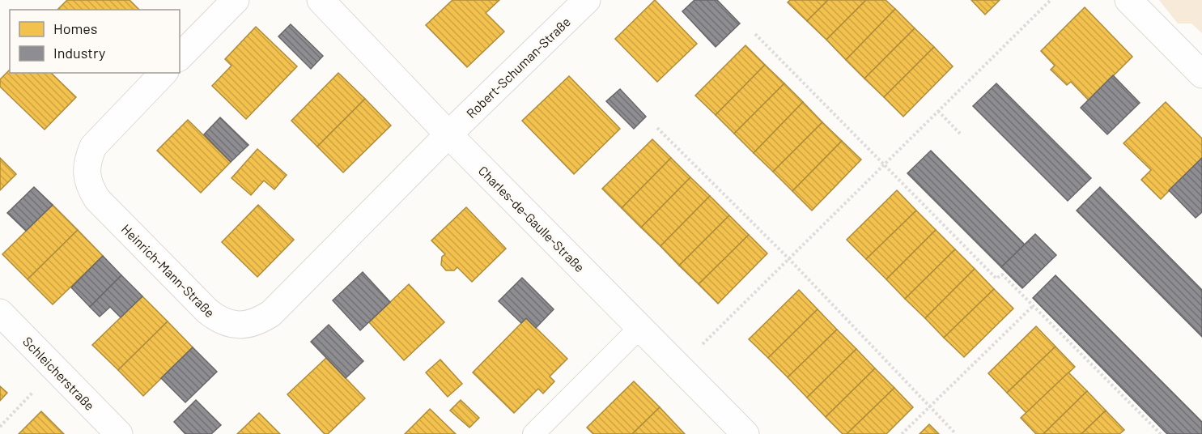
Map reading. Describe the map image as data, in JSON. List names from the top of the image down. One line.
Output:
{"streets":{"street":["Robert-Schuman-Straße","Charles-de-Gaulle-Straße","Heinrich-Mann-Straße","Schleicherstraße"]},"crossings":[["Robert-Schuman-Straße","Charles-de-Gaulle-Straße"],["Robert-Schuman-Straße","Heinrich-Mann-Straße"],["Charles-de-Gaulle-Straße","Heinrich-Mann-Straße"]],"legend":["Homes","Industry"]}
